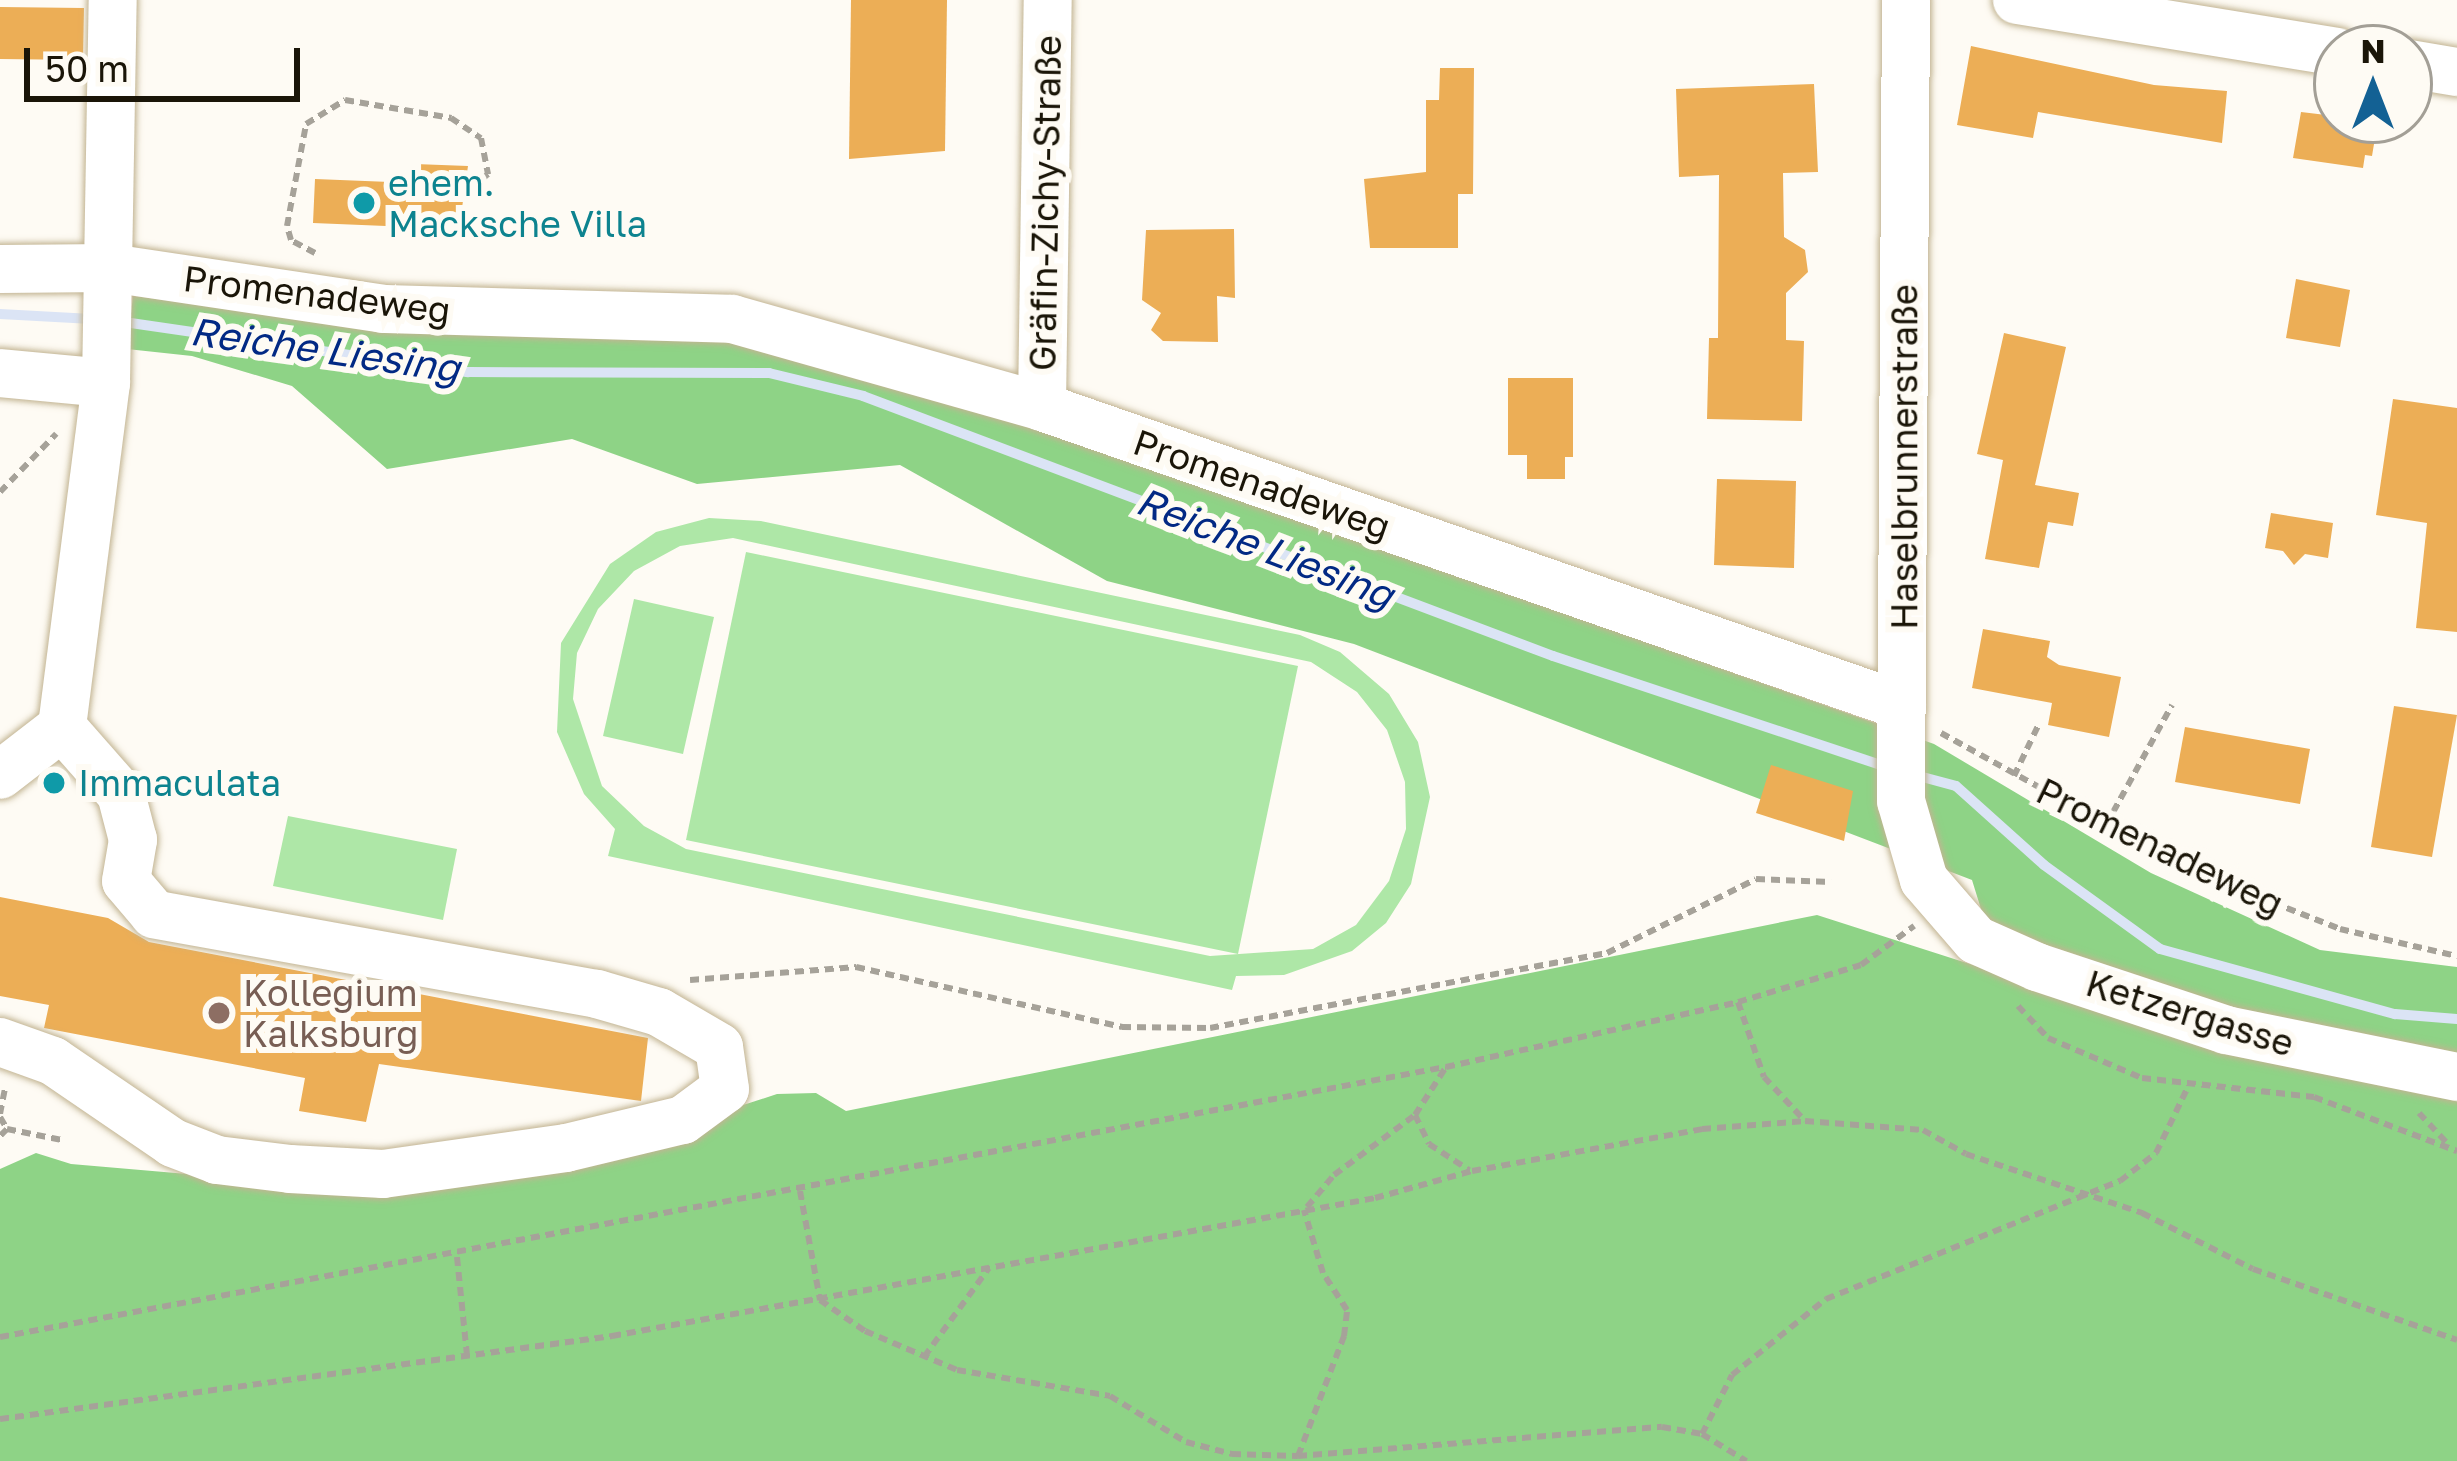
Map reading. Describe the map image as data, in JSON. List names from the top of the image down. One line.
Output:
{"streets":{"street":["Gräfin-Zichy-Straße","Promenadeweg","Haselbrunnerstraße","Ketzergasse"]},"crossings":[["Gräfin-Zichy-Straße","Promenadeweg"],["Promenadeweg","Haselbrunnerstraße"],["Haselbrunnerstraße","Ketzergasse"]],"water":["Reiche Liesing"],"places":["ehem. Macksche Villa","Immaculata","Kollegium Kalksburg"],"scale_bar":"50 m","north":"top"}
